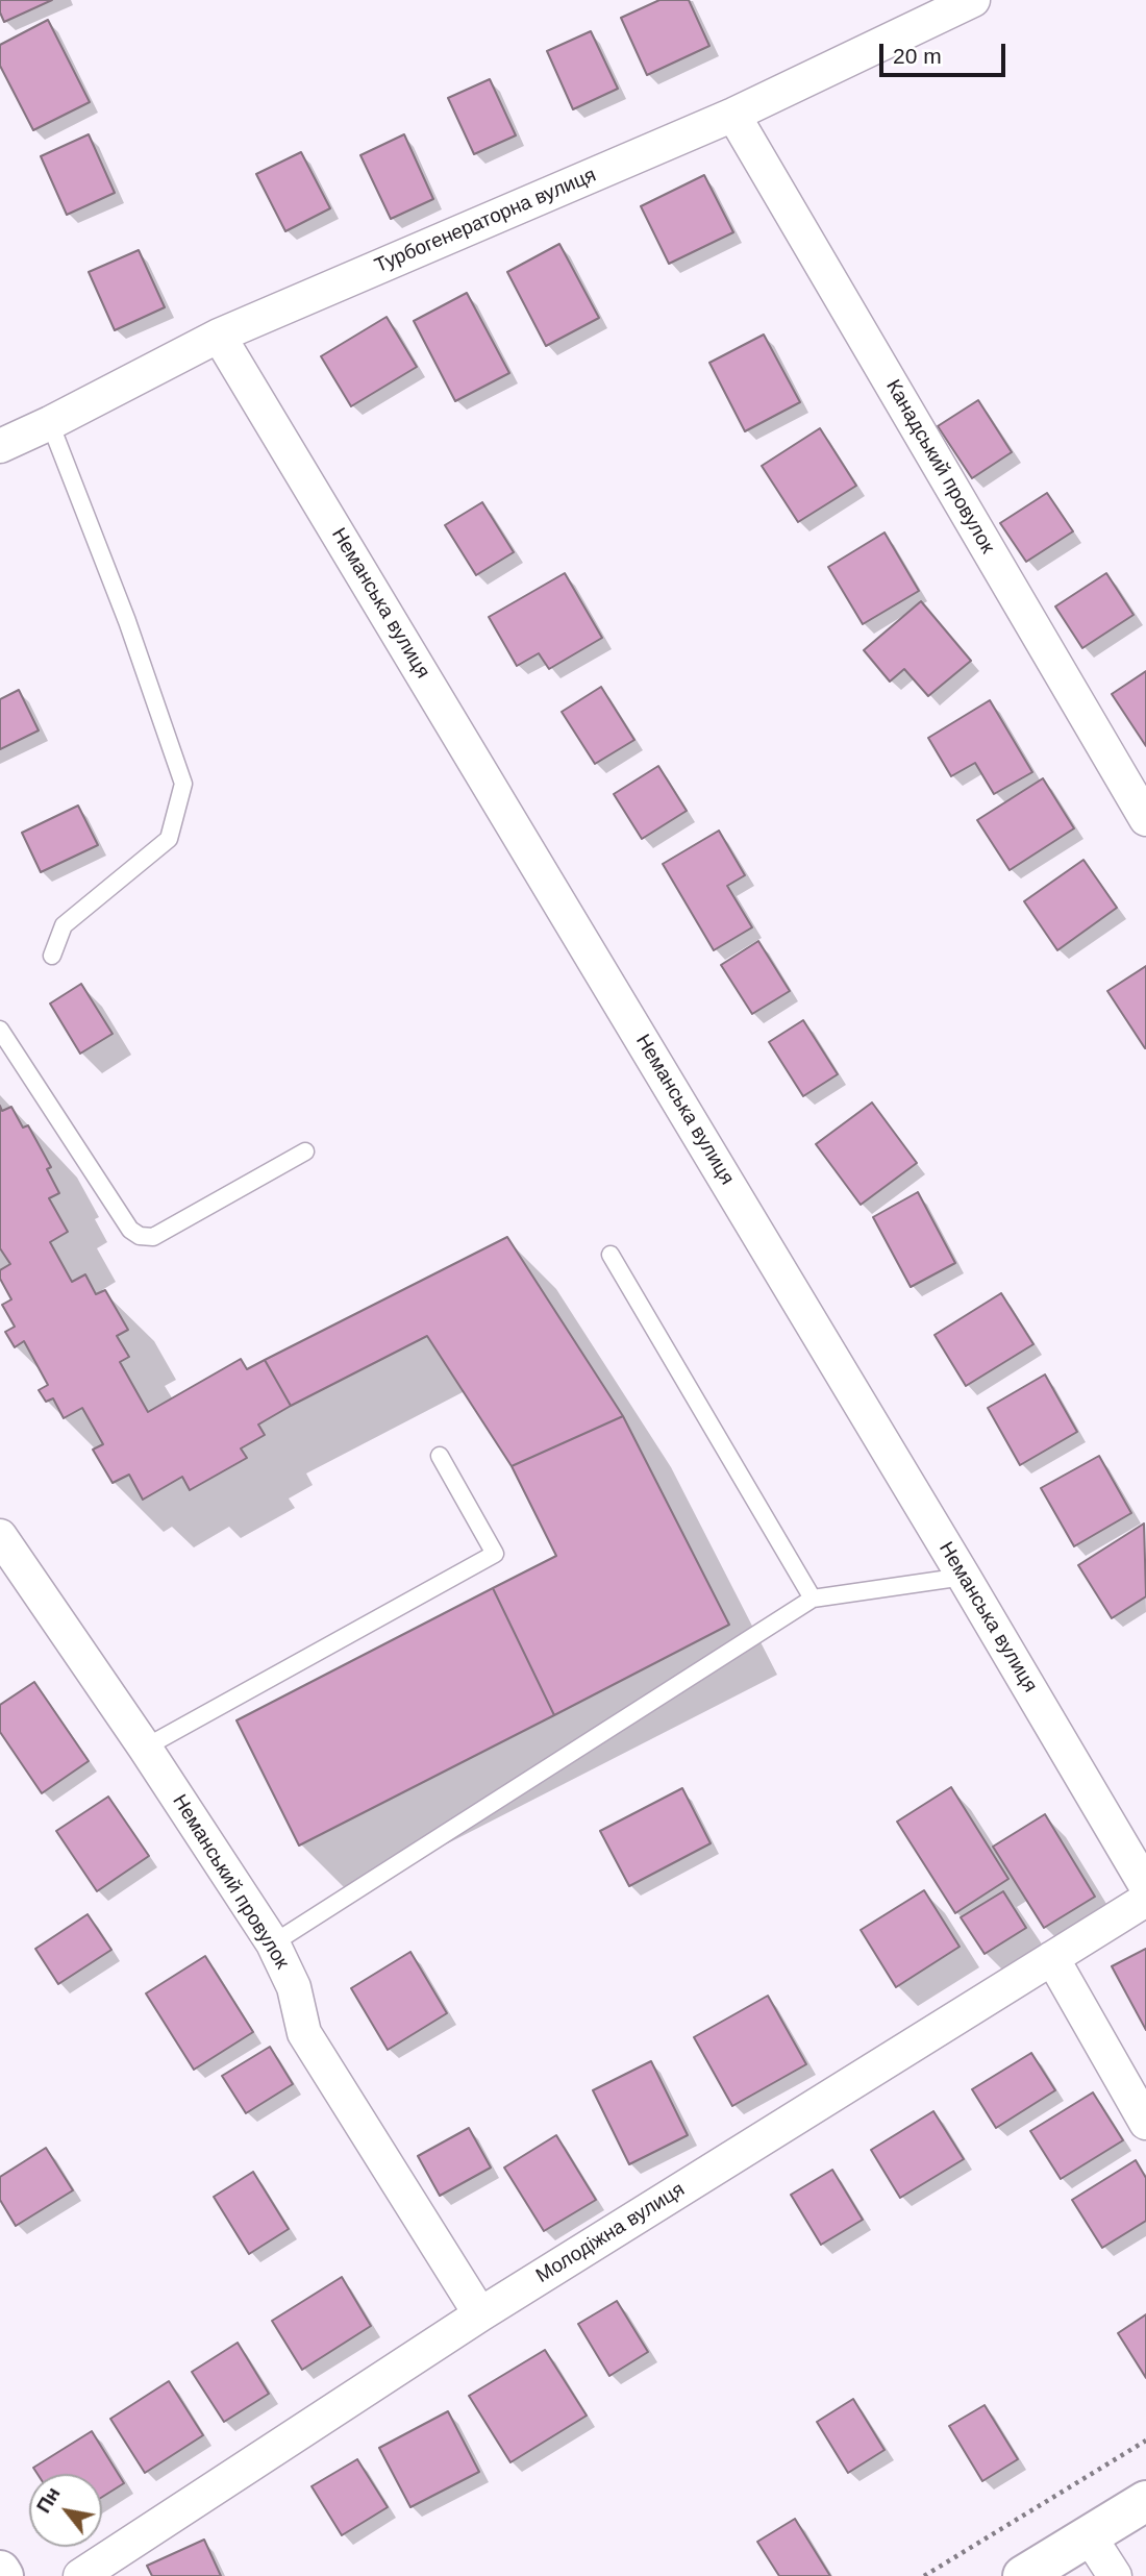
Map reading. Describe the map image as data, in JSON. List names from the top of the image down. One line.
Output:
{"streets":{"street":["Турбогенераторна вулиця","Канадський провулок","Неманська вулиця","Неманський провулок","Молодіжна вулиця"]},"crossings":[["Турбогенераторна вулиця","Канадський провулок"],["Турбогенераторна вулиця","Неманська вулиця"],["Неманський провулок","Молодіжна вулиця"]],"scale_bar":"20 m","north":"top left"}
